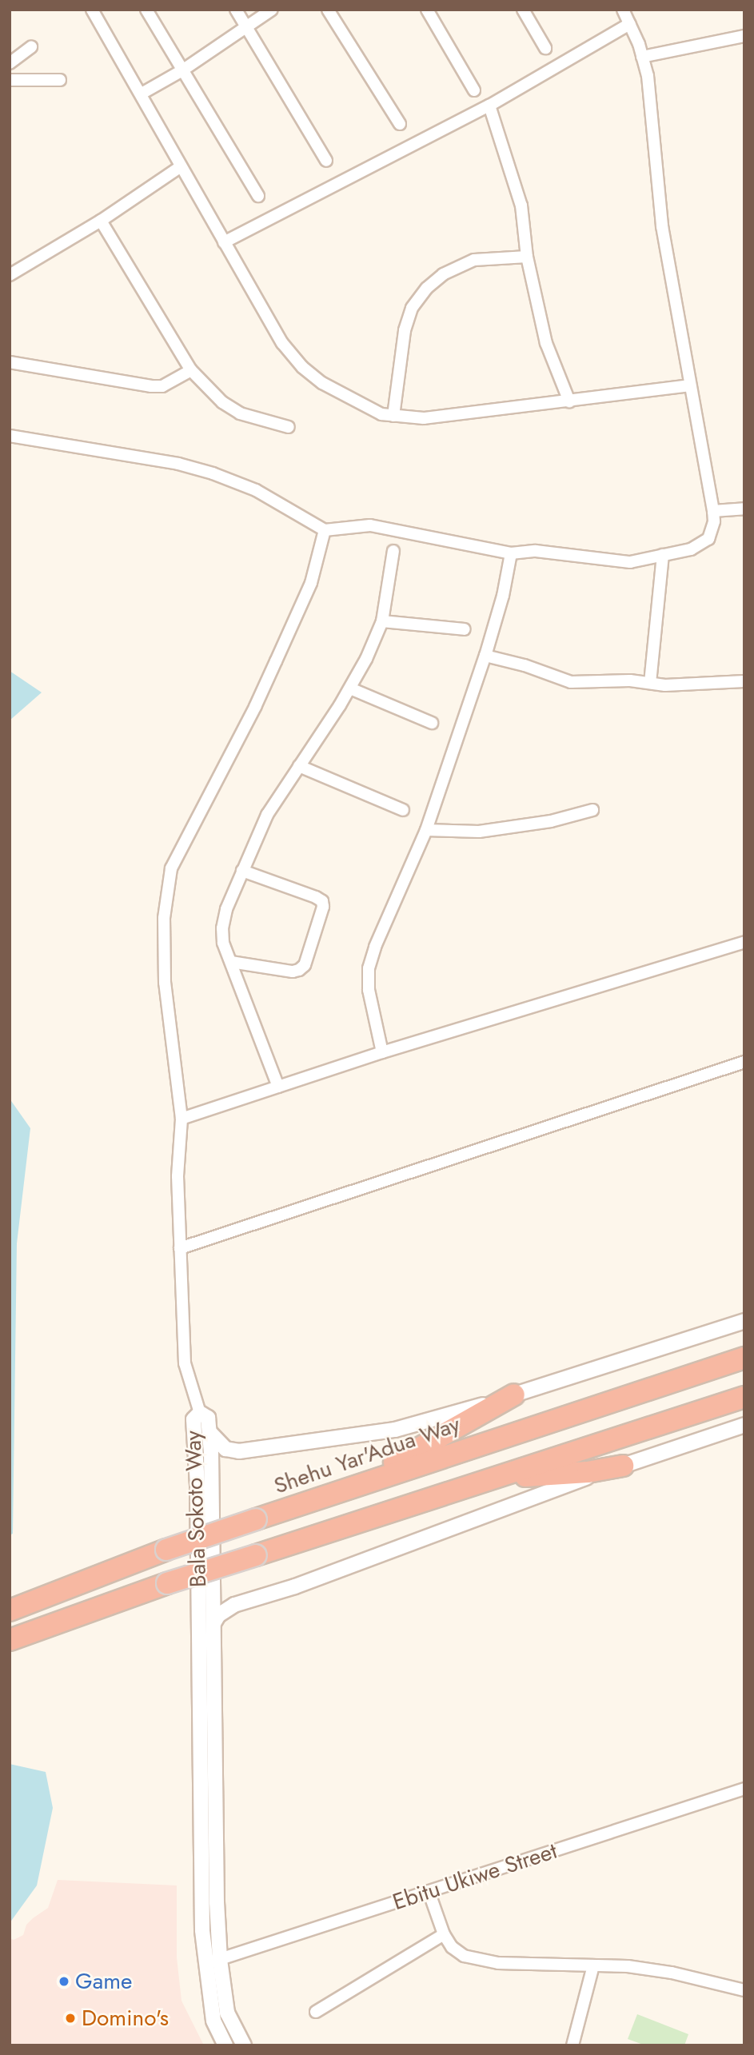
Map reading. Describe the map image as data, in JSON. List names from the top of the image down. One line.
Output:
{"streets":{"highway":["Shehu Yar'Adua Way"],"street":["Bala Sokoto Way","Ebitu Ukiwe Street"]},"crossings":[["Bala Sokoto Way","Ebitu Ukiwe Street"]],"places":["Game","Domino's"]}
